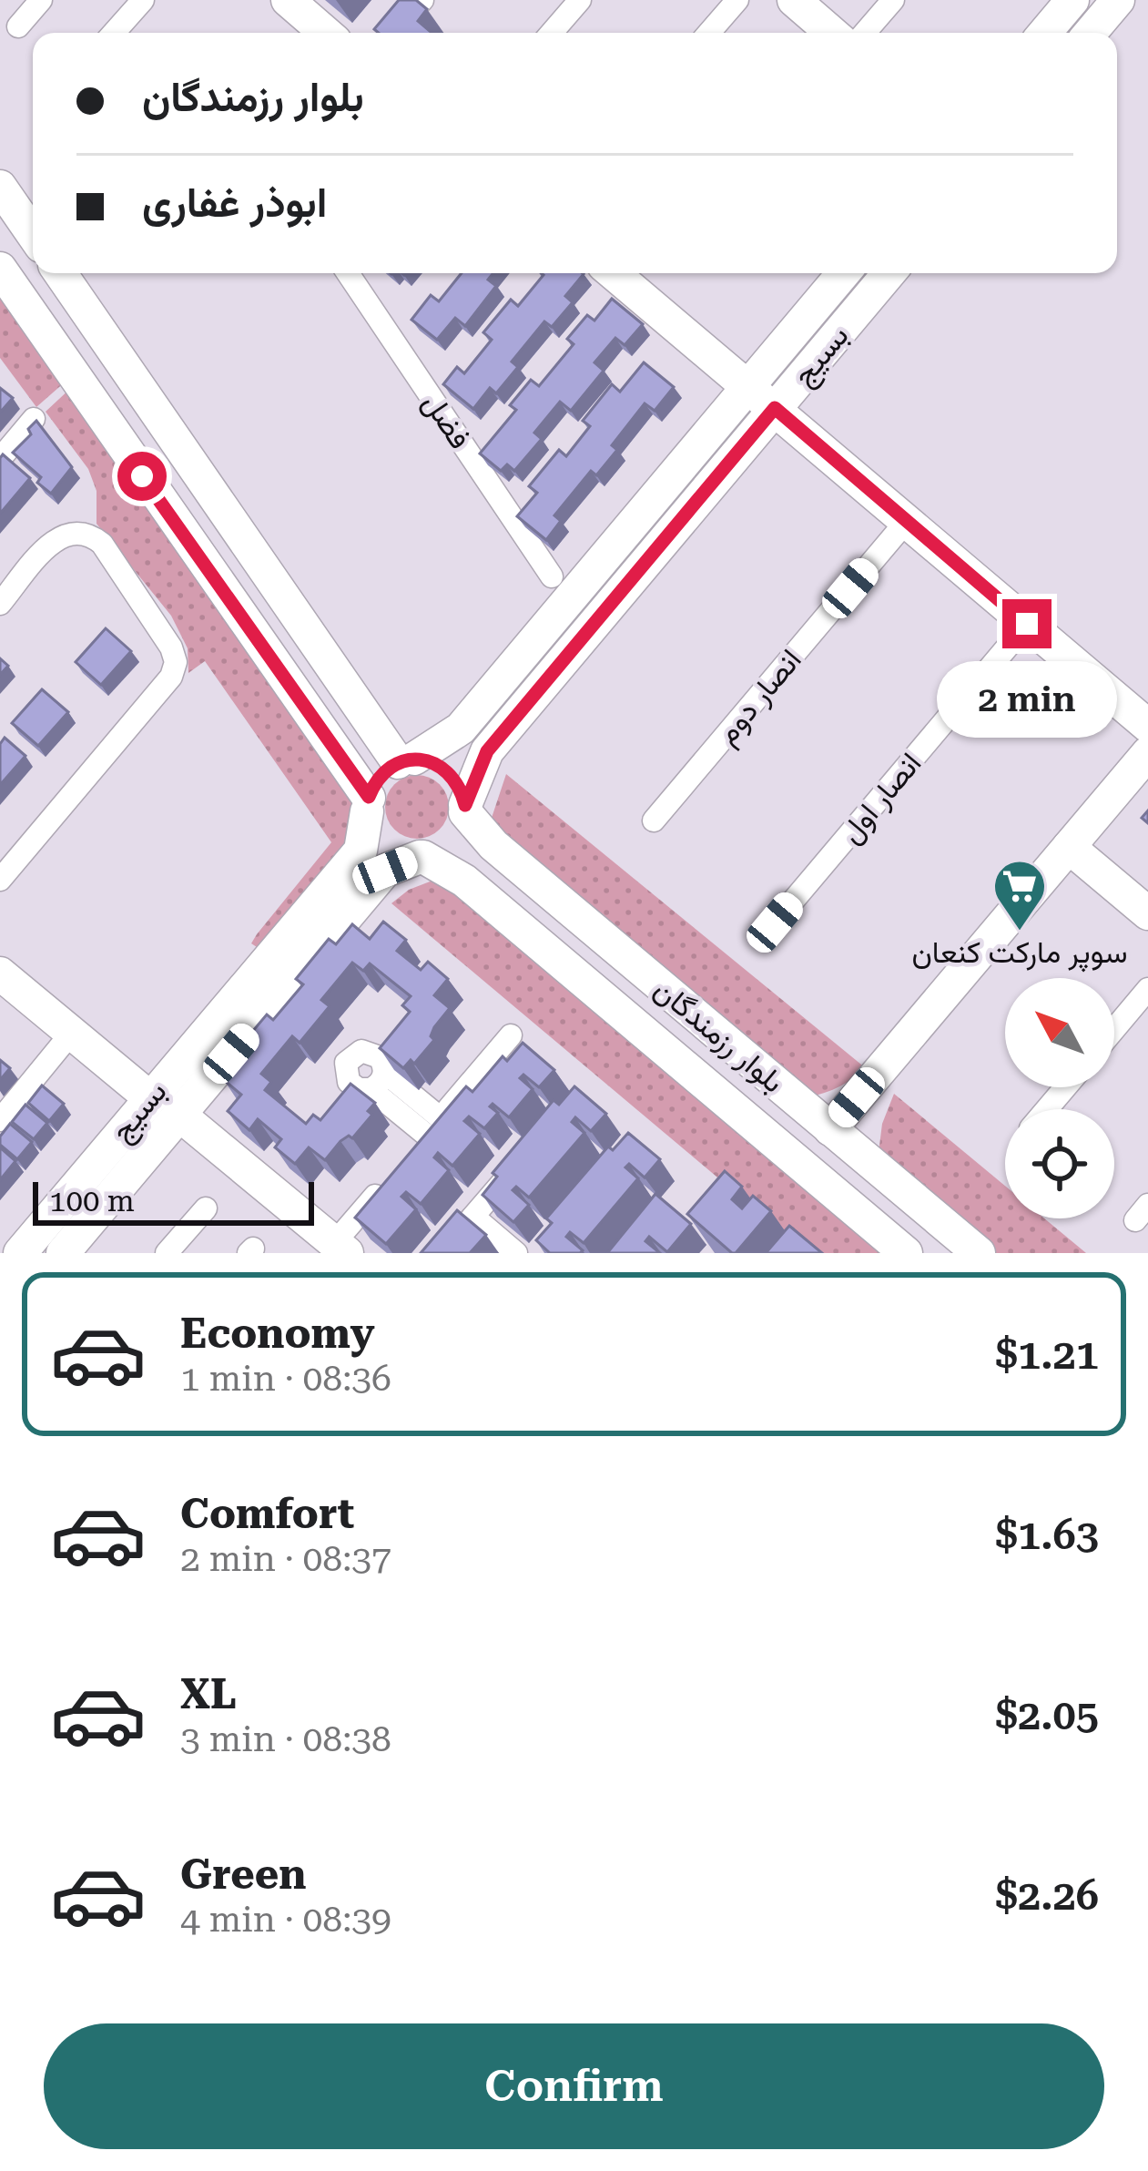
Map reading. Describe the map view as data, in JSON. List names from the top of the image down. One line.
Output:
{"streets":{"main road":["بسیج","بلوار رزمندگان"],"street":["فضل","انصار دوم","انصار اول"]},"crossings":[["بسیج","بلوار رزمندگان"]],"places":{"supermarket":["سوپر مارکت کنعان"]},"scale_bar":"100 m","north":"top left","page":{"banner":["بلوار رزمندگان","ابوذر غفاری"],"bubble":"2 min","scale":"100 m","list":[{"name":"Economy","note":"1 min · 08:36","value":"$1.21"},{"name":"Comfort","note":"2 min · 08:37","value":"$1.63"},{"name":"XL","note":"3 min · 08:38","value":"$2.05"},{"name":"Green","note":"4 min · 08:39","value":"$2.26"}],"buttons":"Confirm"}}
